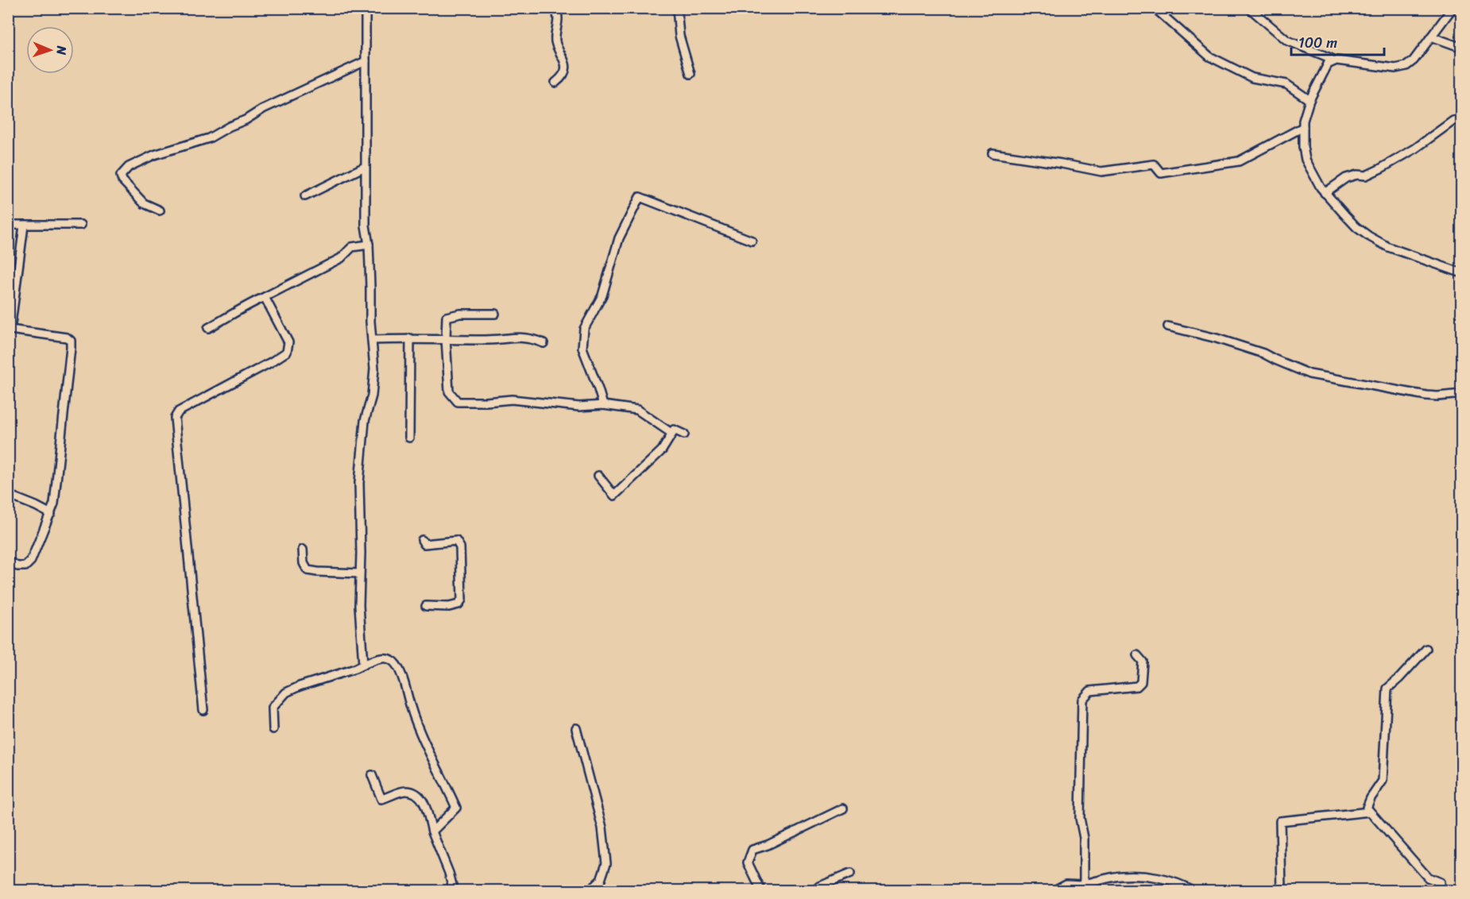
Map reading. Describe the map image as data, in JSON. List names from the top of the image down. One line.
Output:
{"scale_bar":"100 m","north":"right"}
